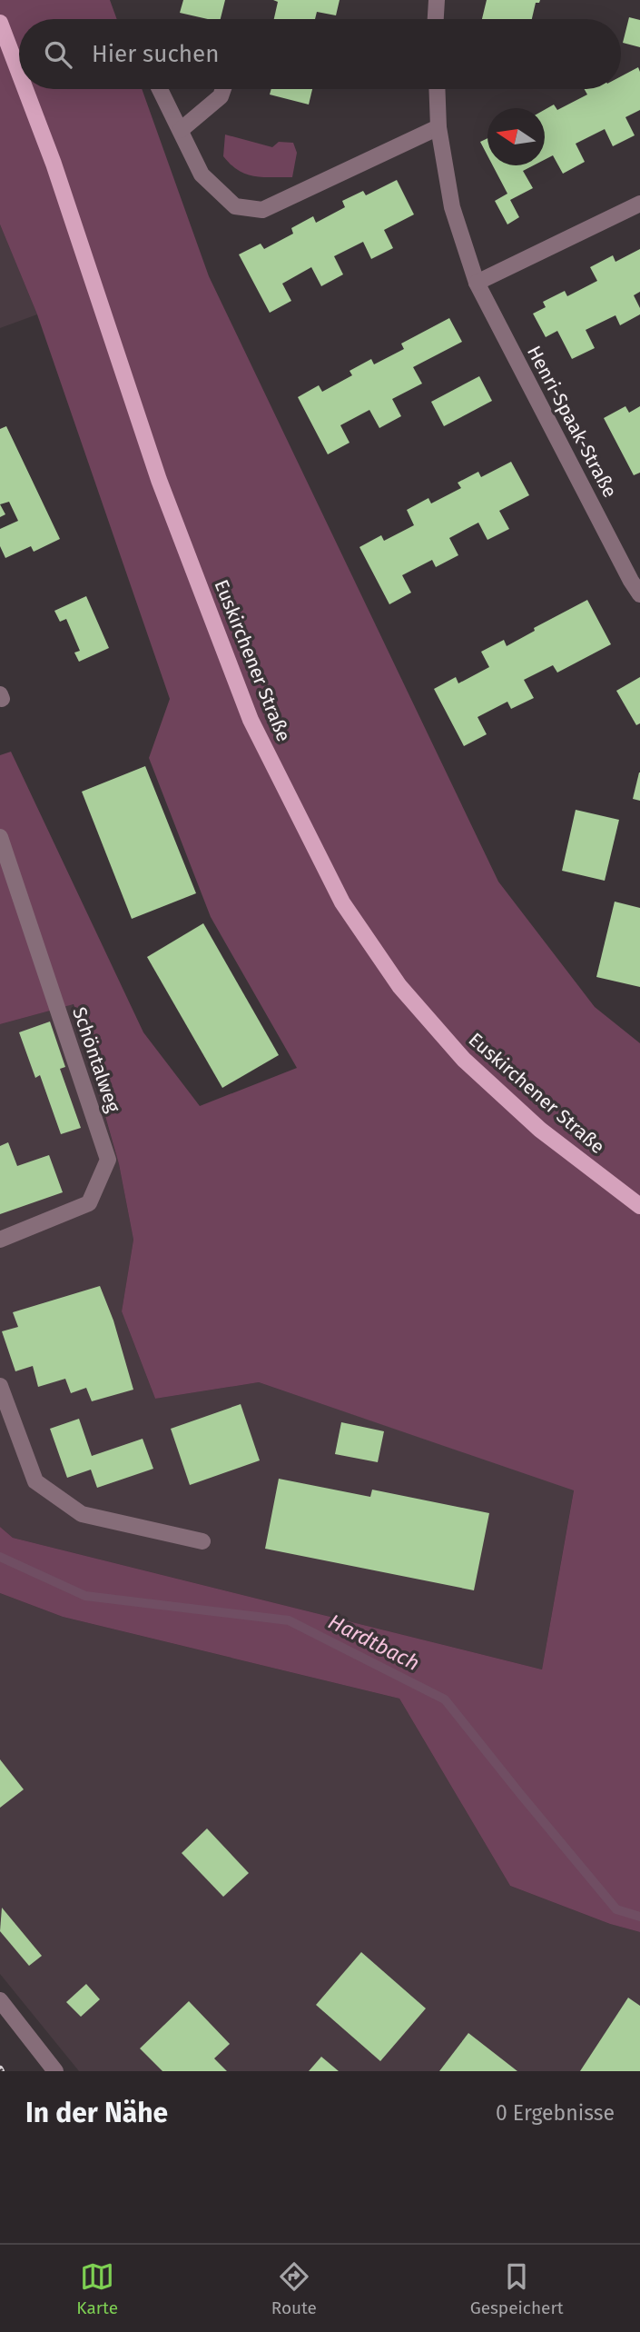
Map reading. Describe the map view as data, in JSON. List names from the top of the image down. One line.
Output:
{"streets":{"main road":["Euskirchener Straße"],"street":["Henri-Spaak-Straße","Schöntalweg"]},"water":["Hardtbach"],"north":"left","page":{"search":"Hier suchen","heading":["In der Nähe","0 Ergebnisse"],"nav":["Karte","Route","Gespeichert"]}}
